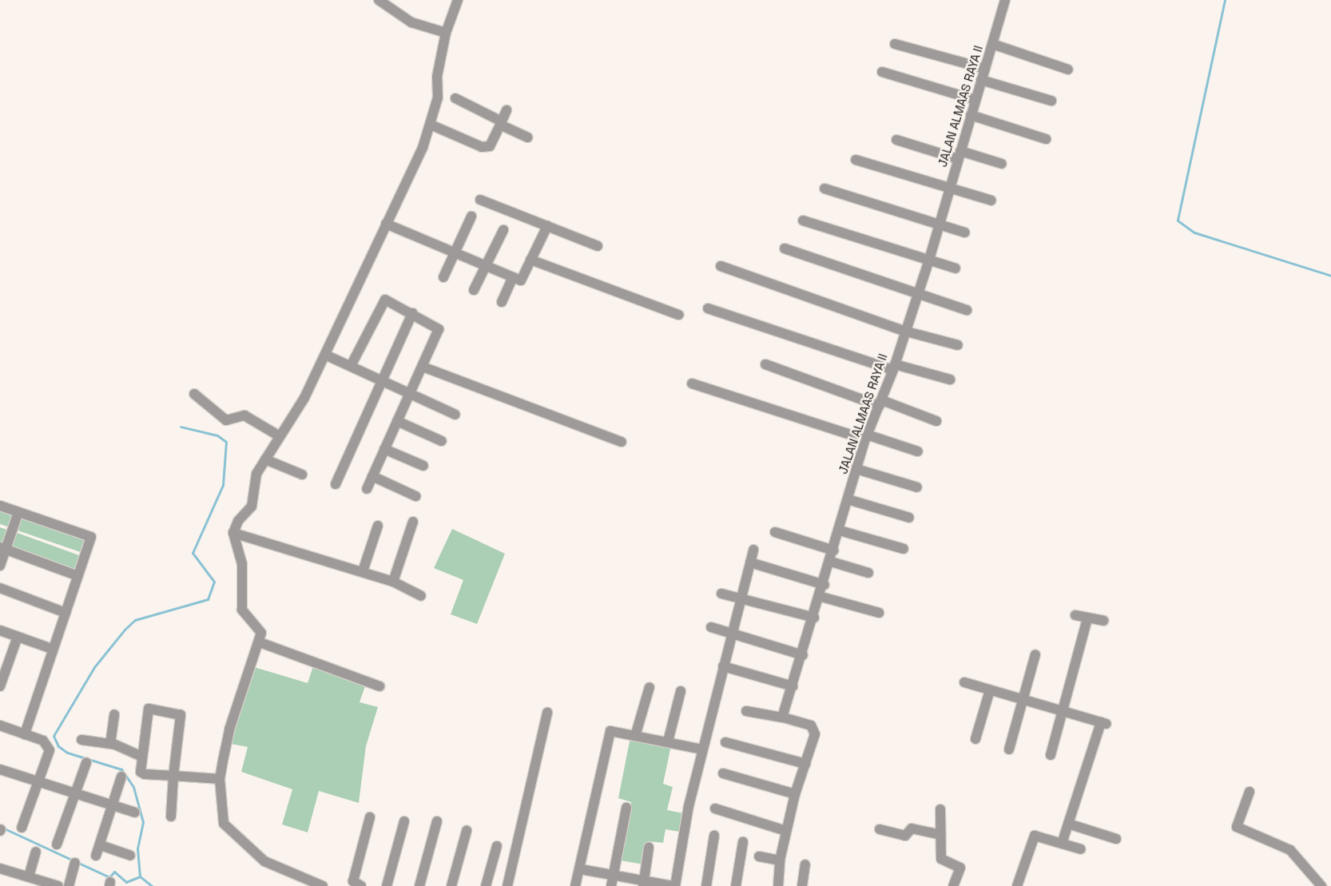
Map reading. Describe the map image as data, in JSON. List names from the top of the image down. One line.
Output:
{"streets":{"street":["JALAN ALMAAS RAYA II"]}}
